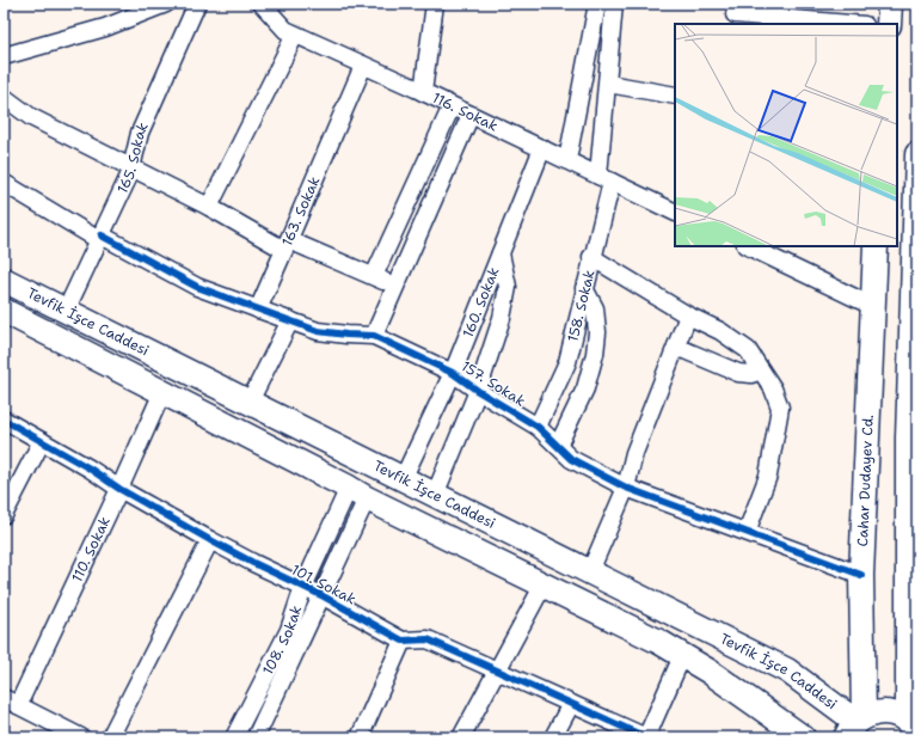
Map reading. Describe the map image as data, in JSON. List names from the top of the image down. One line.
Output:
{"streets":{"main road":["Tevfik İşce Caddesi","Cahar Dudayev Cd."],"street":["116. Sokak","165. Sokak","163. Sokak","160. Sokak","158. Sokak","157. Sokak","110. Sokak","101. Sokak","108. Sokak"]},"crossings":[["116. Sokak","163. Sokak"],["116. Sokak","160. Sokak"],["116. Sokak","158. Sokak"],["165. Sokak","163. Sokak"],["165. Sokak","Tevfik İşce Caddesi"],["165. Sokak","157. Sokak"],["160. Sokak","Tevfik İşce Caddesi"],["160. Sokak","157. Sokak"],["158. Sokak","157. Sokak"],["Tevfik İşce Caddesi","Cahar Dudayev Cd."],["Tevfik İşce Caddesi","110. Sokak"],["Tevfik İşce Caddesi","108. Sokak"],["157. Sokak","Cahar Dudayev Cd."],["110. Sokak","101. Sokak"],["101. Sokak","108. Sokak"]]}
